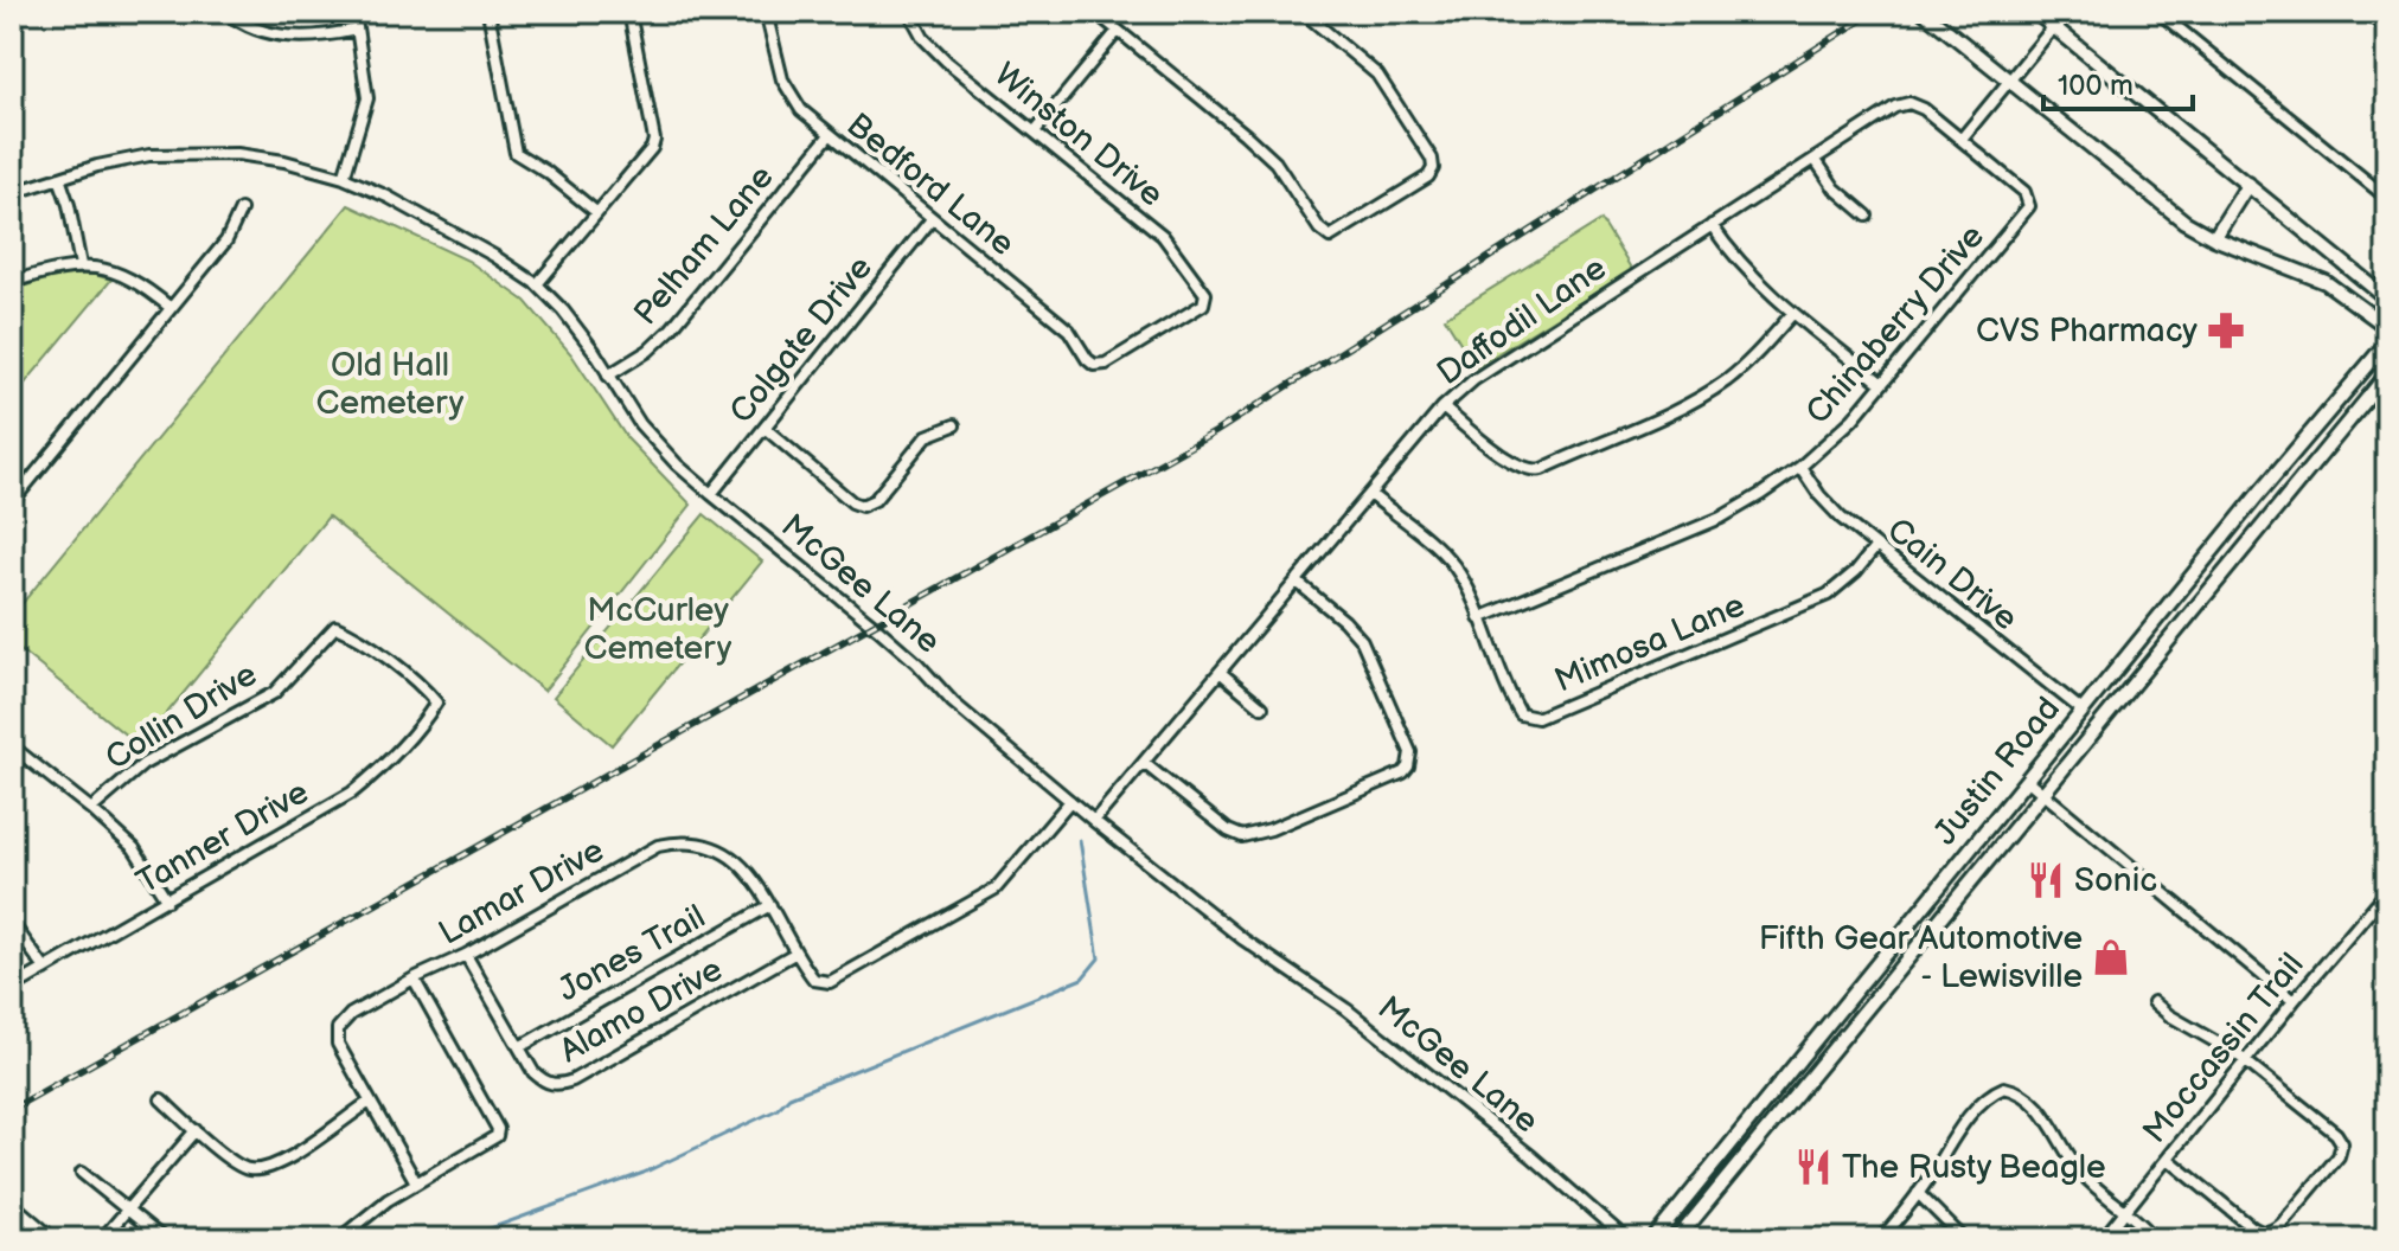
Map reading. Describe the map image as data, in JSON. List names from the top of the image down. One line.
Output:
{"streets":{"main road":["Justin Road"],"street":["Winston Drive","Bedford Lane","Pelham Lane","Daffodil Lane","Chinaberry Drive","Colgate Drive","Cain Drive","McGee Lane","Mimosa Lane","Collin Drive","Tanner Drive","Lamar Drive","Jones Trail","Alamo Drive","Moccassin Trail"]},"crossings":[["Winston Drive","Bedford Lane"],["Bedford Lane","Pelham Lane"],["Bedford Lane","Colgate Drive"],["Pelham Lane","McGee Lane"],["Daffodil Lane","Chinaberry Drive"],["Daffodil Lane","McGee Lane"],["Daffodil Lane","Mimosa Lane"],["Chinaberry Drive","Cain Drive"],["Chinaberry Drive","Mimosa Lane"],["Colgate Drive","McGee Lane"],["Cain Drive","Mimosa Lane"],["Cain Drive","Justin Road"],["McGee Lane","Lamar Drive"],["Collin Drive","Tanner Drive"],["Lamar Drive","Jones Trail"],["Lamar Drive","Alamo Drive"],["Jones Trail","Alamo Drive"]],"parks":["Old Hall Cemetery","McCurley Cemetery"],"places":{"pharmacy":["CVS Pharmacy"],"restaurant":["Sonic","The Rusty Beagle"],"shop":["Fifth Gear Automotive - Lewisville"]},"scale_bar":"100 m"}
